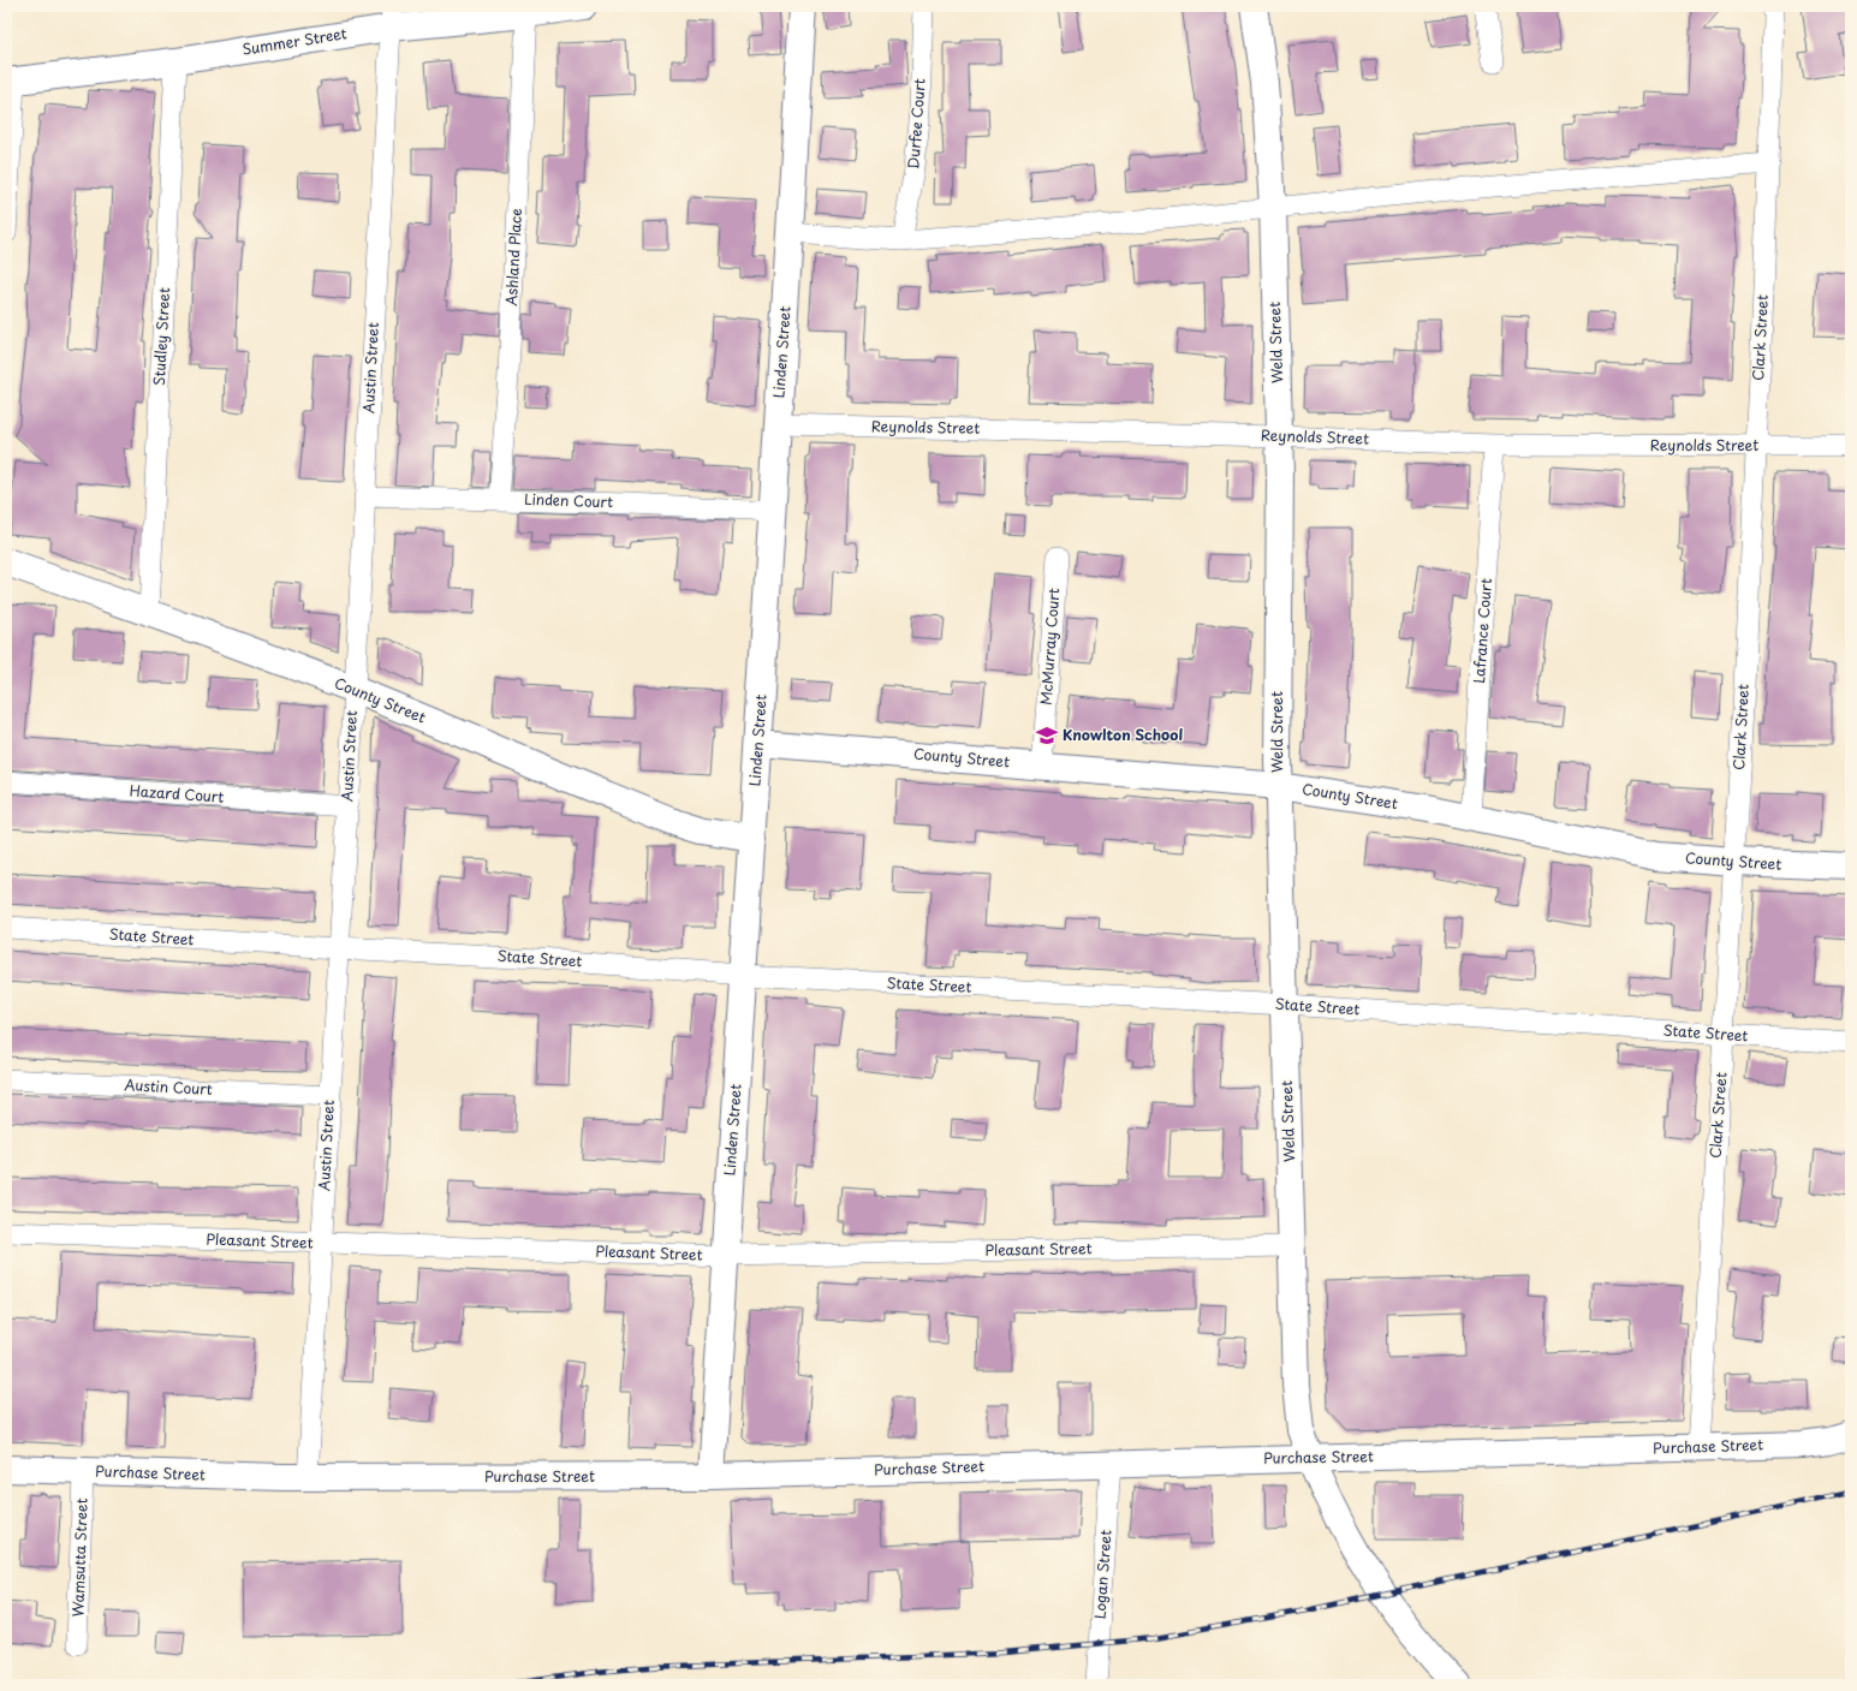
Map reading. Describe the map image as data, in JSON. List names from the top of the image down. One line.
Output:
{"streets":{"main road":["Summer Street","Weld Street","Linden Street","County Street","Purchase Street"],"street":["Durfee Court","Ashland Place","Studley Street","Clark Street","Austin Street","Reynolds Street","Linden Court","Lafrance Court","McMurray Court","Hazard Court","State Street","Austin Court","Pleasant Street","Wamsutta Street","Logan Street"]},"crossings":[["Summer Street","Ashland Place"],["Summer Street","Studley Street"],["Summer Street","Austin Street"],["Ashland Place","Linden Court"],["Studley Street","County Street"],["Clark Street","Reynolds Street"],["Clark Street","County Street"],["Clark Street","State Street"],["Clark Street","Purchase Street"],["Weld Street","Reynolds Street"],["Weld Street","County Street"],["Weld Street","State Street"],["Weld Street","Pleasant Street"],["Weld Street","Purchase Street"],["Linden Street","Reynolds Street"],["Linden Street","Linden Court"],["Linden Street","County Street"],["Linden Street","State Street"],["Linden Street","Pleasant Street"],["Linden Street","Purchase Street"],["Austin Street","Linden Court"],["Austin Street","County Street"],["Austin Street","Hazard Court"],["Austin Street","State Street"],["Austin Street","Austin Court"],["Austin Street","Pleasant Street"],["Austin Street","Purchase Street"],["Reynolds Street","Lafrance Court"],["Lafrance Court","County Street"],["McMurray Court","County Street"],["Purchase Street","Wamsutta Street"],["Purchase Street","Logan Street"]],"places":{"school or university":["Knowlton School"]}}
